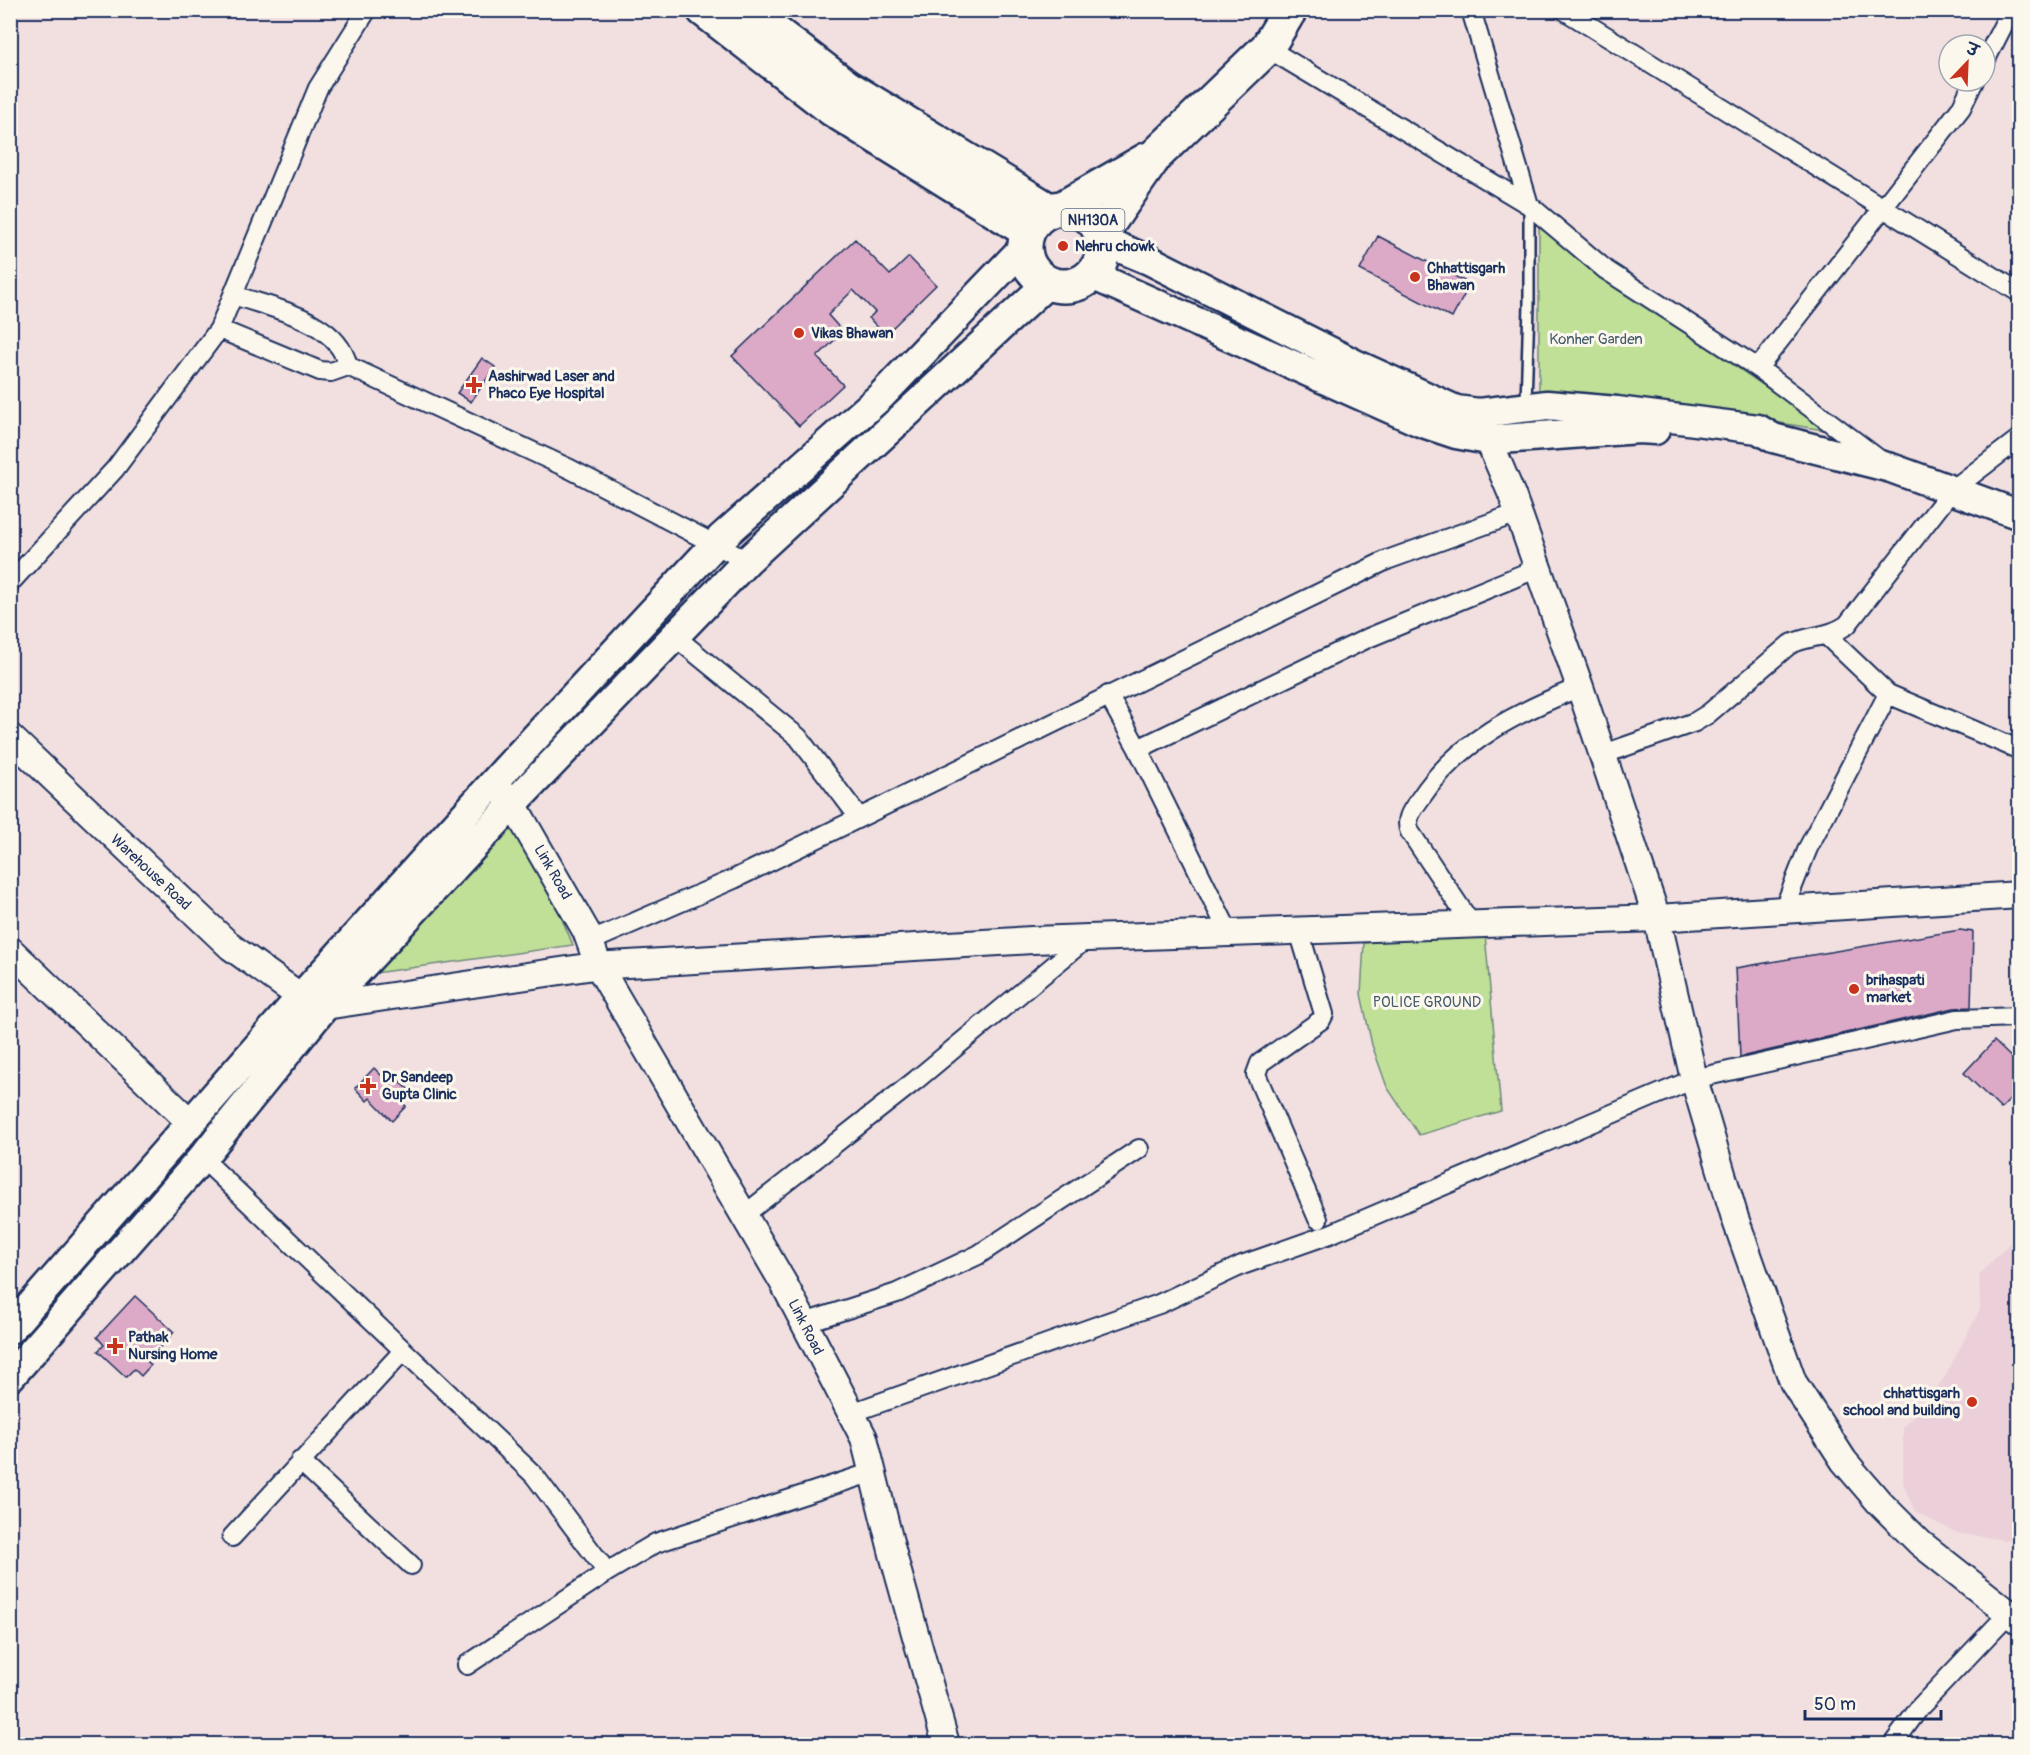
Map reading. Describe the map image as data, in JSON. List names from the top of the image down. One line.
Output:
{"streets":{"highway":["NH130A"],"street":["Warehouse Road","Link Road"]},"parks":["Konher Garden","POLICE GROUND"],"places":{"other":["Nehru chowk","Chhattisgarh Bhawan","Vikas Bhawan","brihaspati market","chhattisgarh school and building"],"health":["Aashirwad Laser and Phaco Eye Hospital","Dr Sandeep Gupta Clinic","Pathak Nursing Home"]},"scale_bar":"50 m","north":"top right"}
